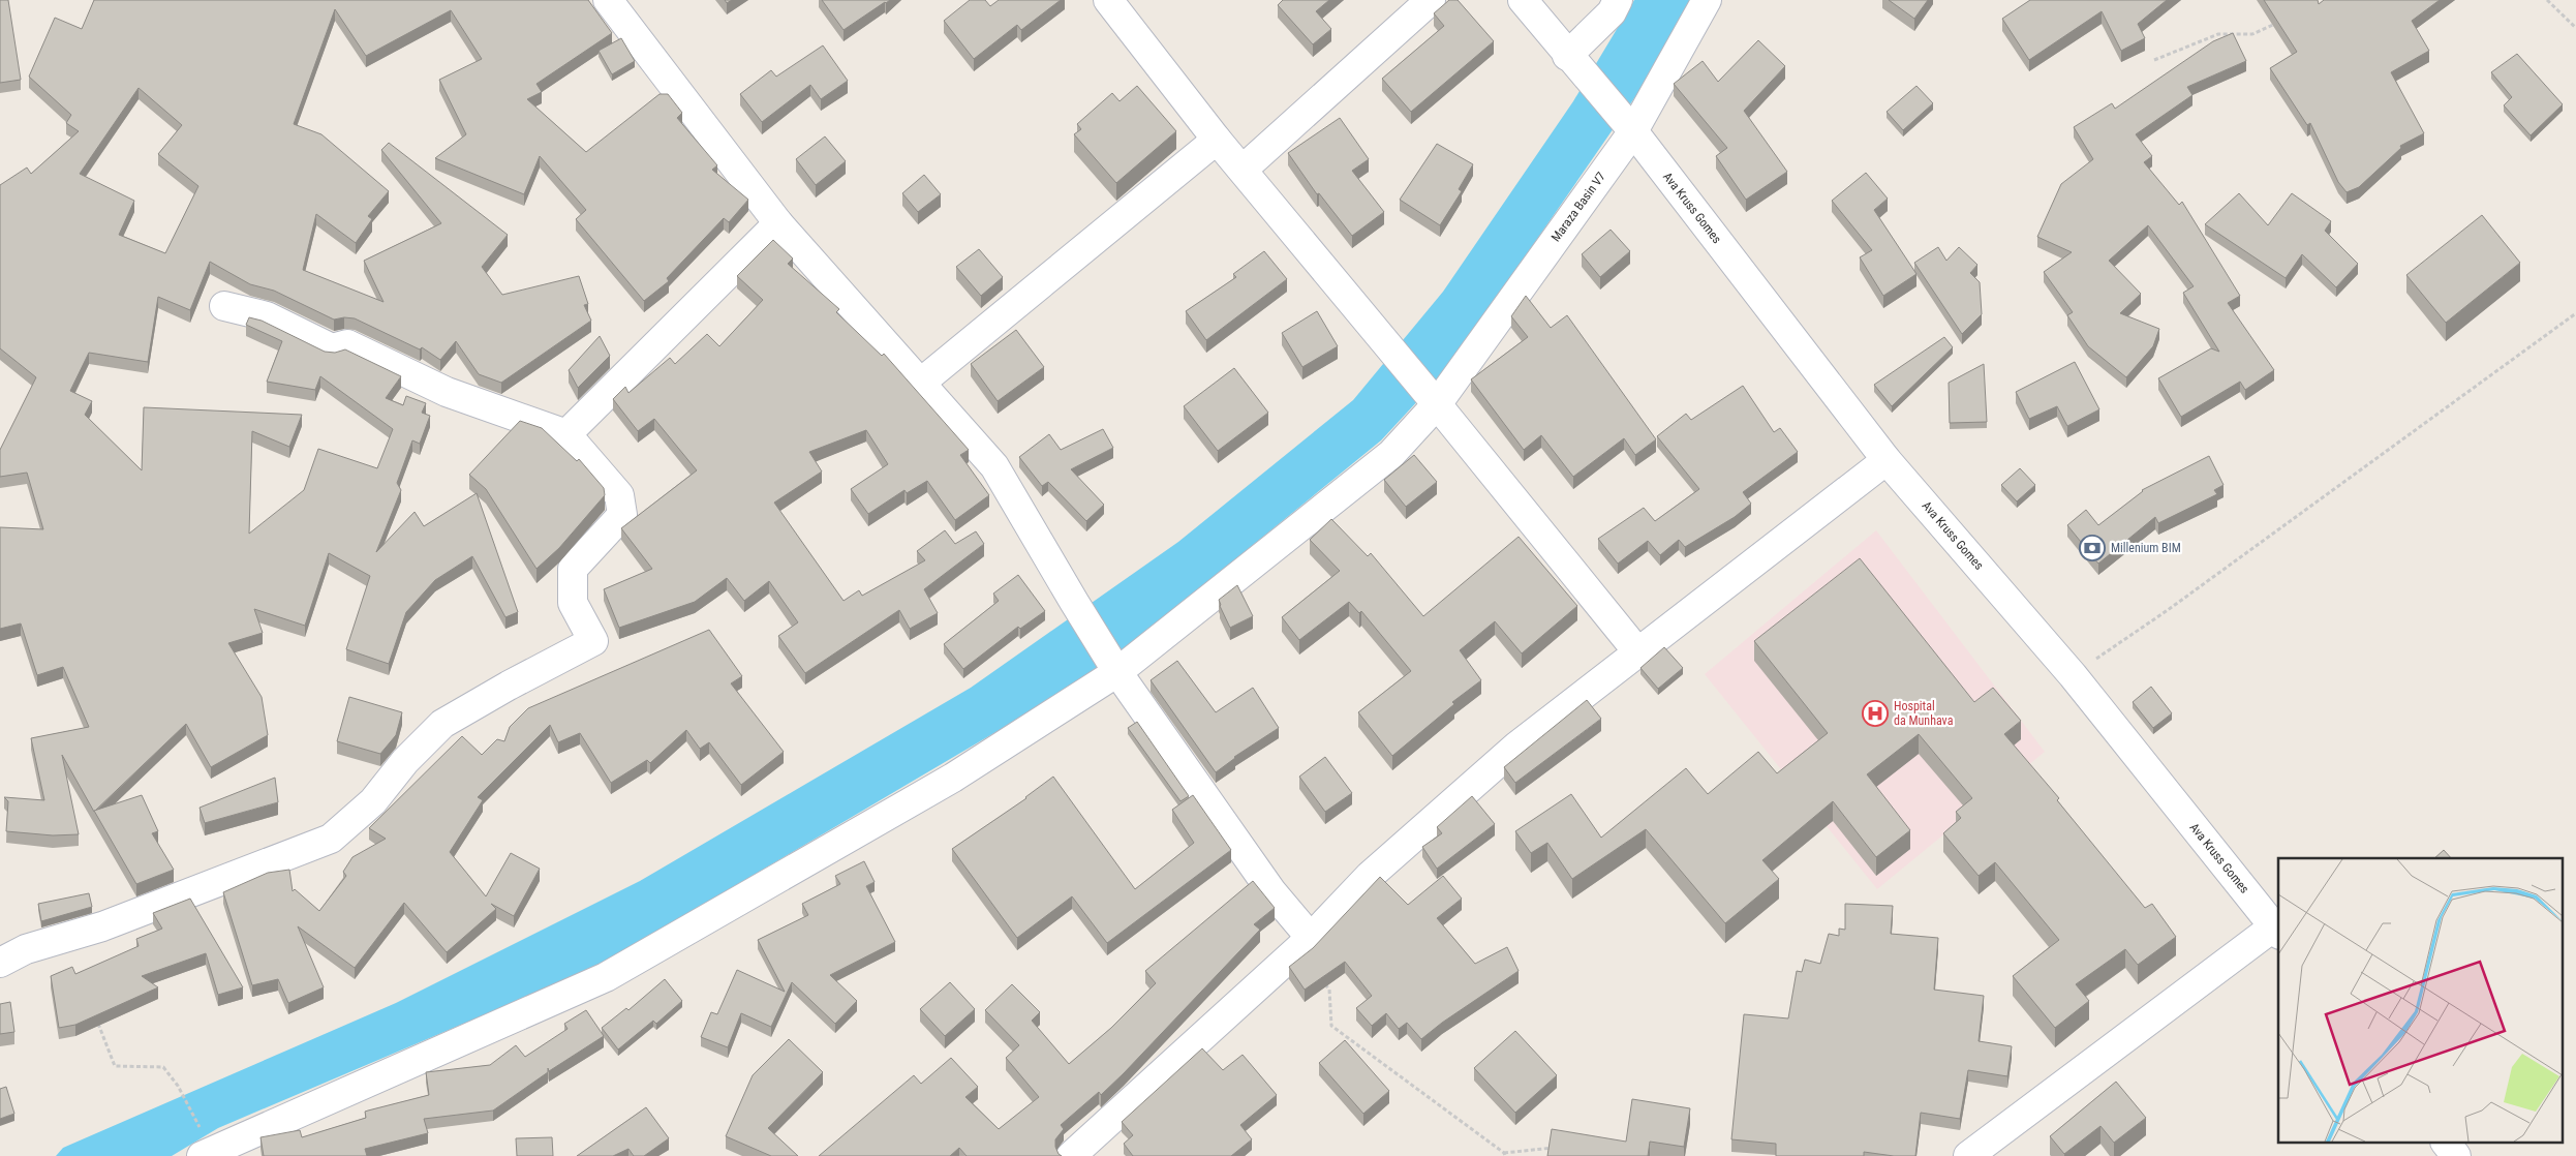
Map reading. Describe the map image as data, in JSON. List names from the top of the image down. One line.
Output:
{"streets":{"street":["Maraza Basin V7","Ava Kruss Gomes"]},"crossings":[["Maraza Basin V7","Ava Kruss Gomes"]],"places":{"bank":["Millenium BIM"],"hospital":["Hospital da Munhava"]}}
